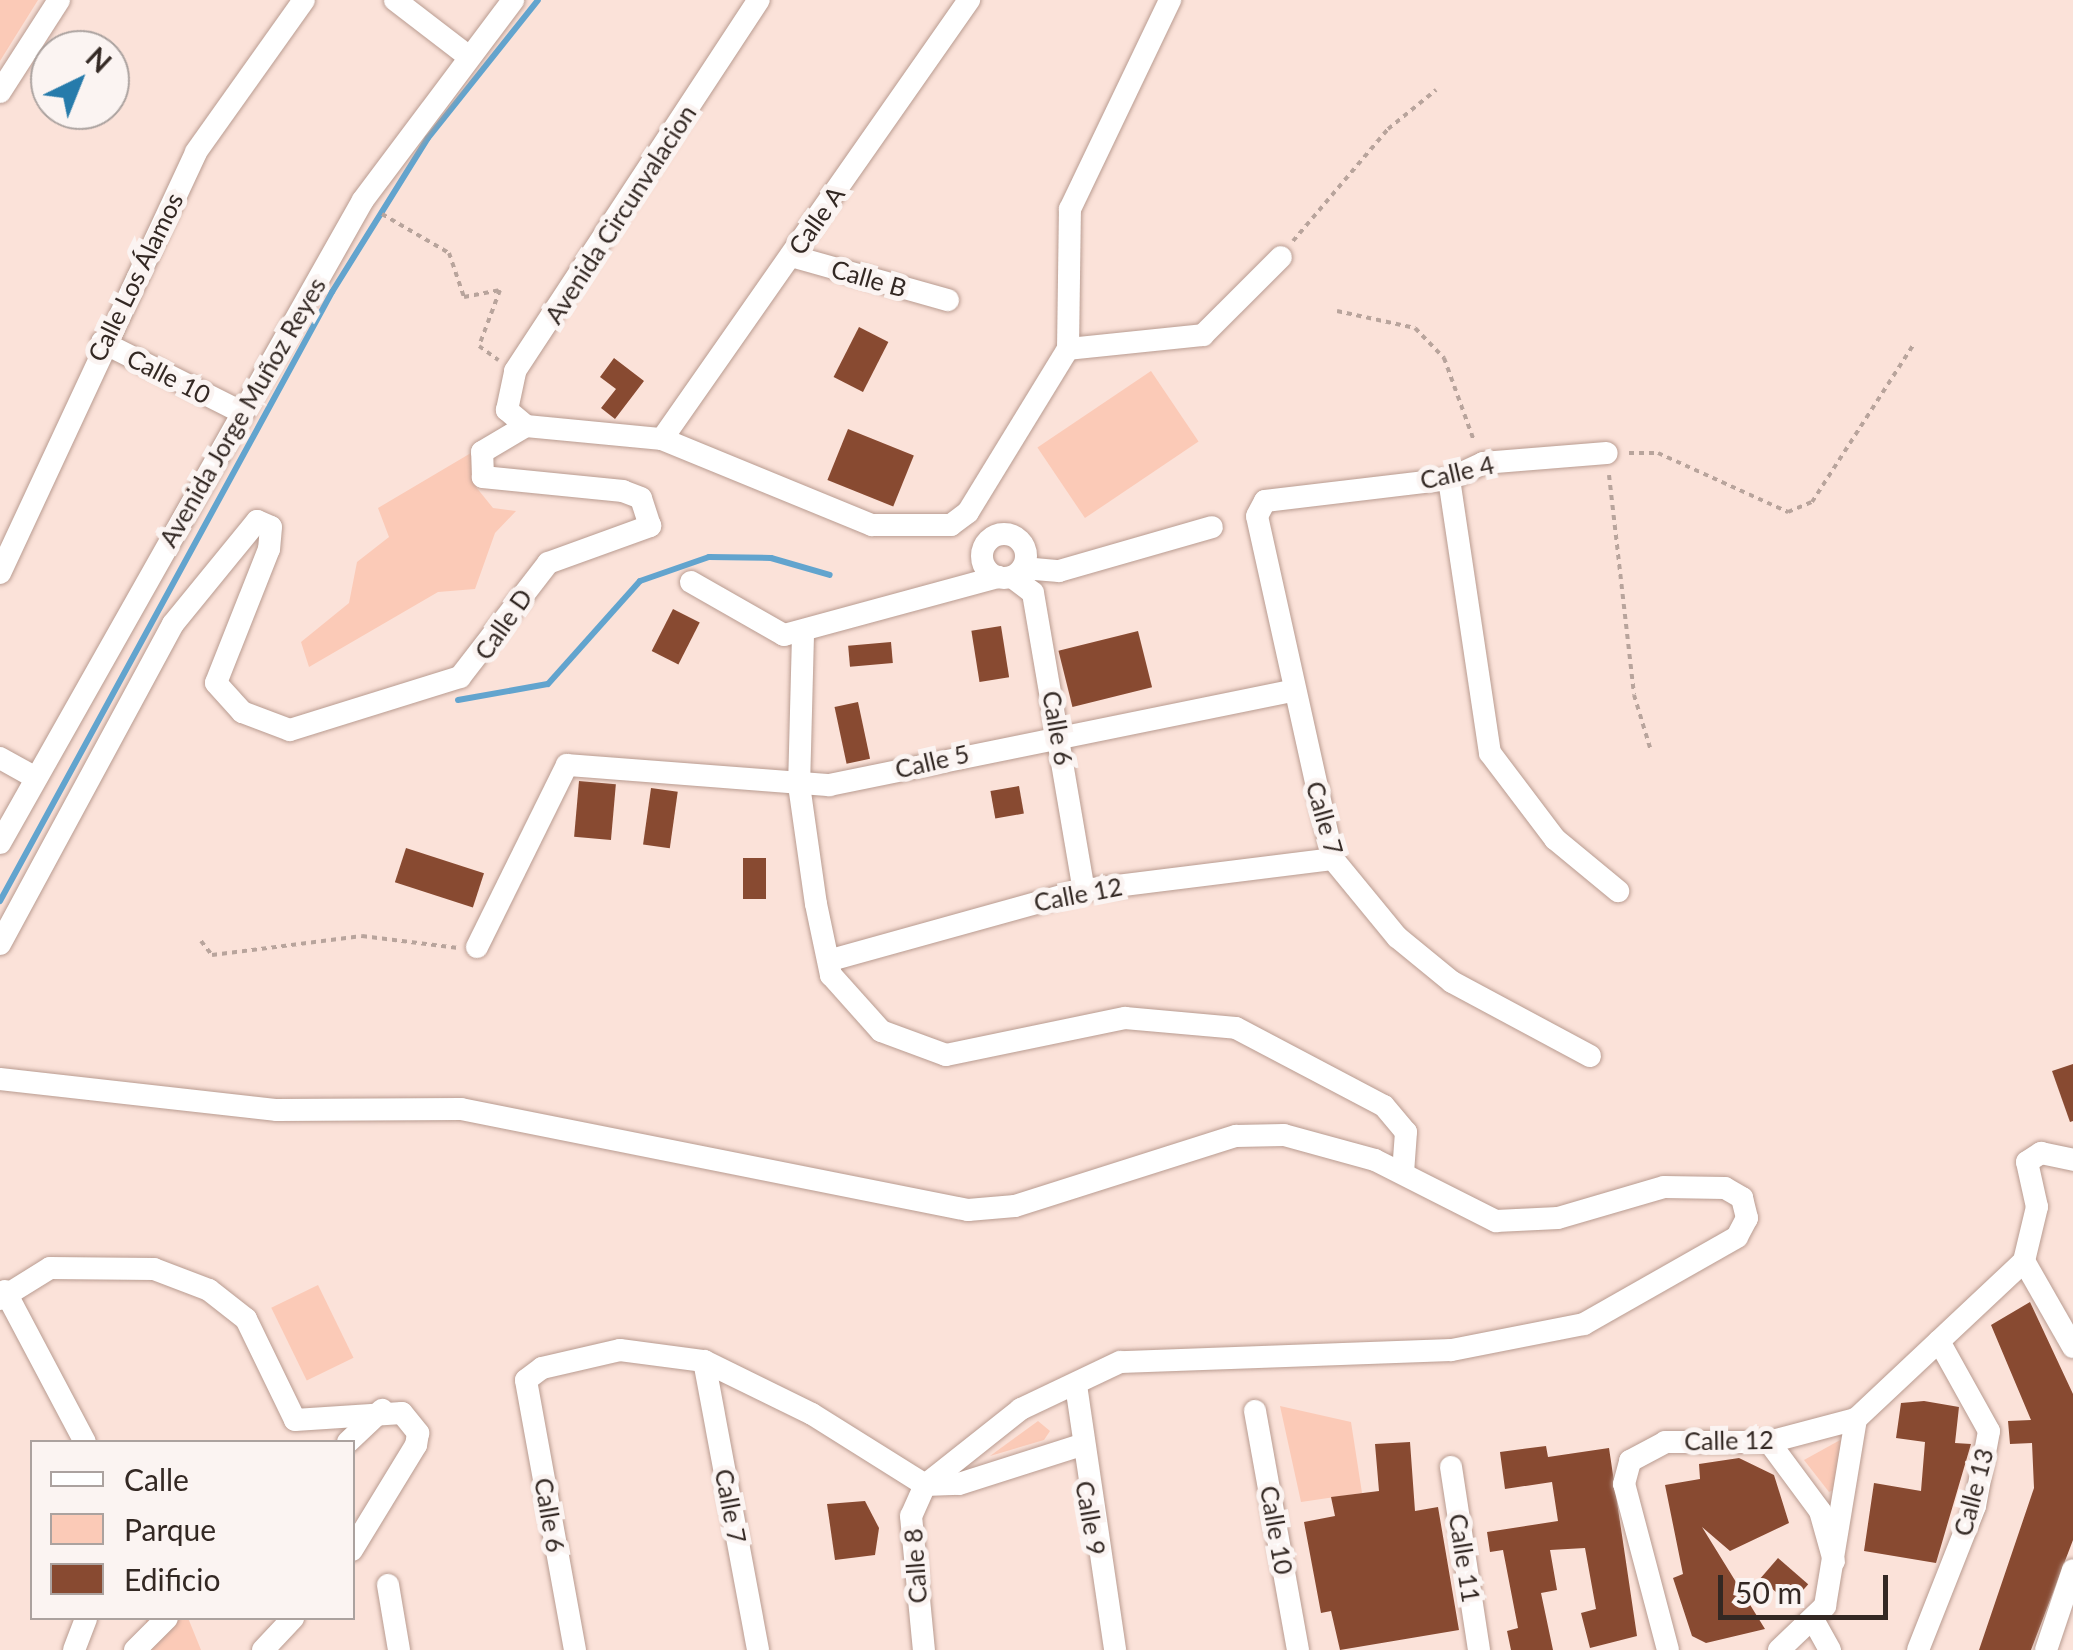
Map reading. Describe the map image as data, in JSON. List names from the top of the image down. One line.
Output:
{"streets":{"street":["Avenida Circunvalacion","Calle A","Calle Los Álamos","Calle B","Calle 10","Avenida Jorge Muñoz Reyes","Calle 4","Calle D","Calle 6","Calle 5","Calle 7","Calle 12","Calle 13","Calle 9","Calle 11","Calle 8"]},"crossings":[["Calle A","Calle B"],["Calle Los Álamos","Calle 10"],["Calle 10","Avenida Jorge Muñoz Reyes"],["Calle 4","Calle 7"],["Calle 6","Calle 5"],["Calle 6","Calle 7"],["Calle 6","Calle 12"],["Calle 5","Calle 7"],["Calle 7","Calle 12"],["Calle 12","Calle 13"]],"legend":["Calle","Parque","Edificio"],"scale_bar":"50 m","north":"top right"}
